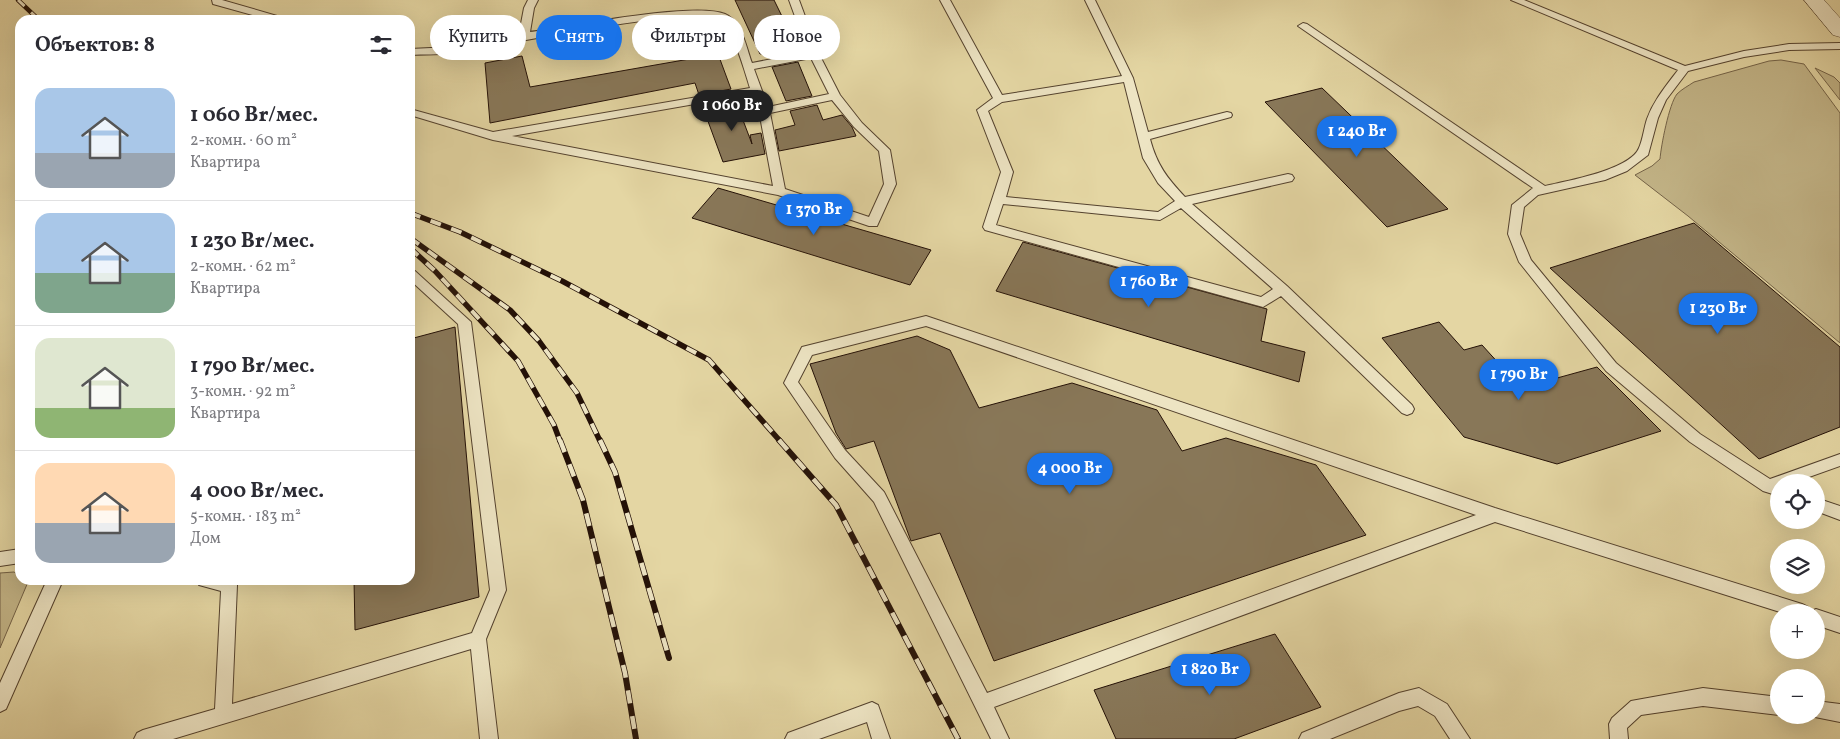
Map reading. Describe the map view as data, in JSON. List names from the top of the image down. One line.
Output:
{"page":{"chip":["Купить","Снять","Фильтры","Новое"],"heading":"Объектов: 8","list":[{"name":"1 060 Br/мес.","note":"2-комн. · 60 m² · Квартира"},{"name":"1 230 Br/мес.","note":"2-комн. · 62 m² · Квартира"},{"name":"1 790 Br/мес.","note":"3-комн. · 92 m² · Квартира"},{"name":"4 000 Br/мес.","note":"5-комн. · 183 m² · Дом"}],"price":["1 060 Br","1 240 Br","1 370 Br","1 760 Br","1 230 Br","1 790 Br","4 000 Br","1 820 Br"],"map_buttons":["+","−"]}}
